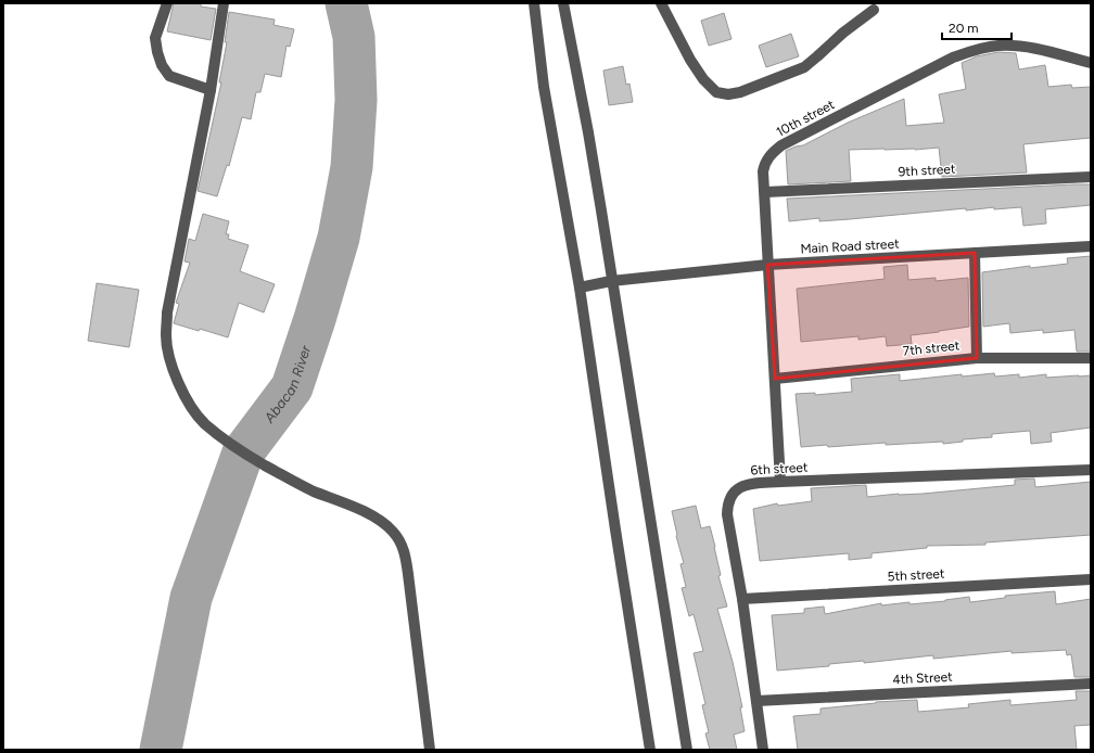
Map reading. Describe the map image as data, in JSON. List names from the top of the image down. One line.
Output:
{"streets":{"street":["10th street","9th street","Main Road street","7th street","6th street","5th street","4th Street"]},"crossings":[["10th street","9th street"],["10th street","Main Road street"],["10th street","7th street"],["10th street","6th street"],["6th street","5th street"],["6th street","4th Street"]],"water":["Abacan River"],"scale_bar":"20 m"}
